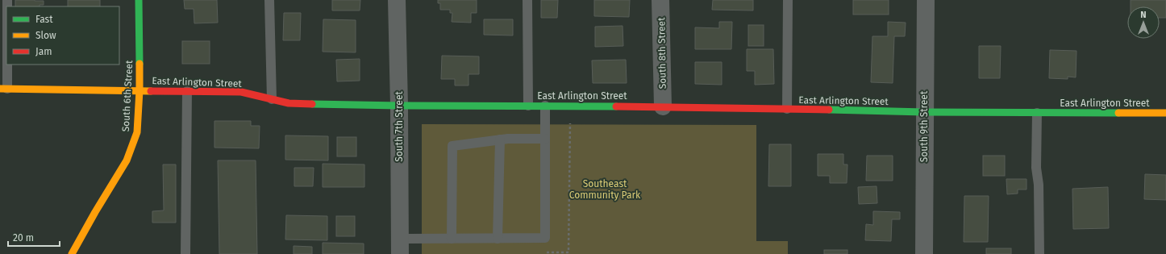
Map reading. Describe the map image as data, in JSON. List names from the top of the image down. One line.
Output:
{"streets":{"street":["South 8th Street","East Arlington Street","South 6th Street","South 7th Street","South 9th Street"]},"crossings":[["South 8th Street","East Arlington Street"],["East Arlington Street","South 6th Street"],["East Arlington Street","South 7th Street"],["East Arlington Street","South 9th Street"]],"parks":["Southeast Community Park"],"legend":["Fast","Slow","Jam"],"scale_bar":"20 m","north":"top"}
